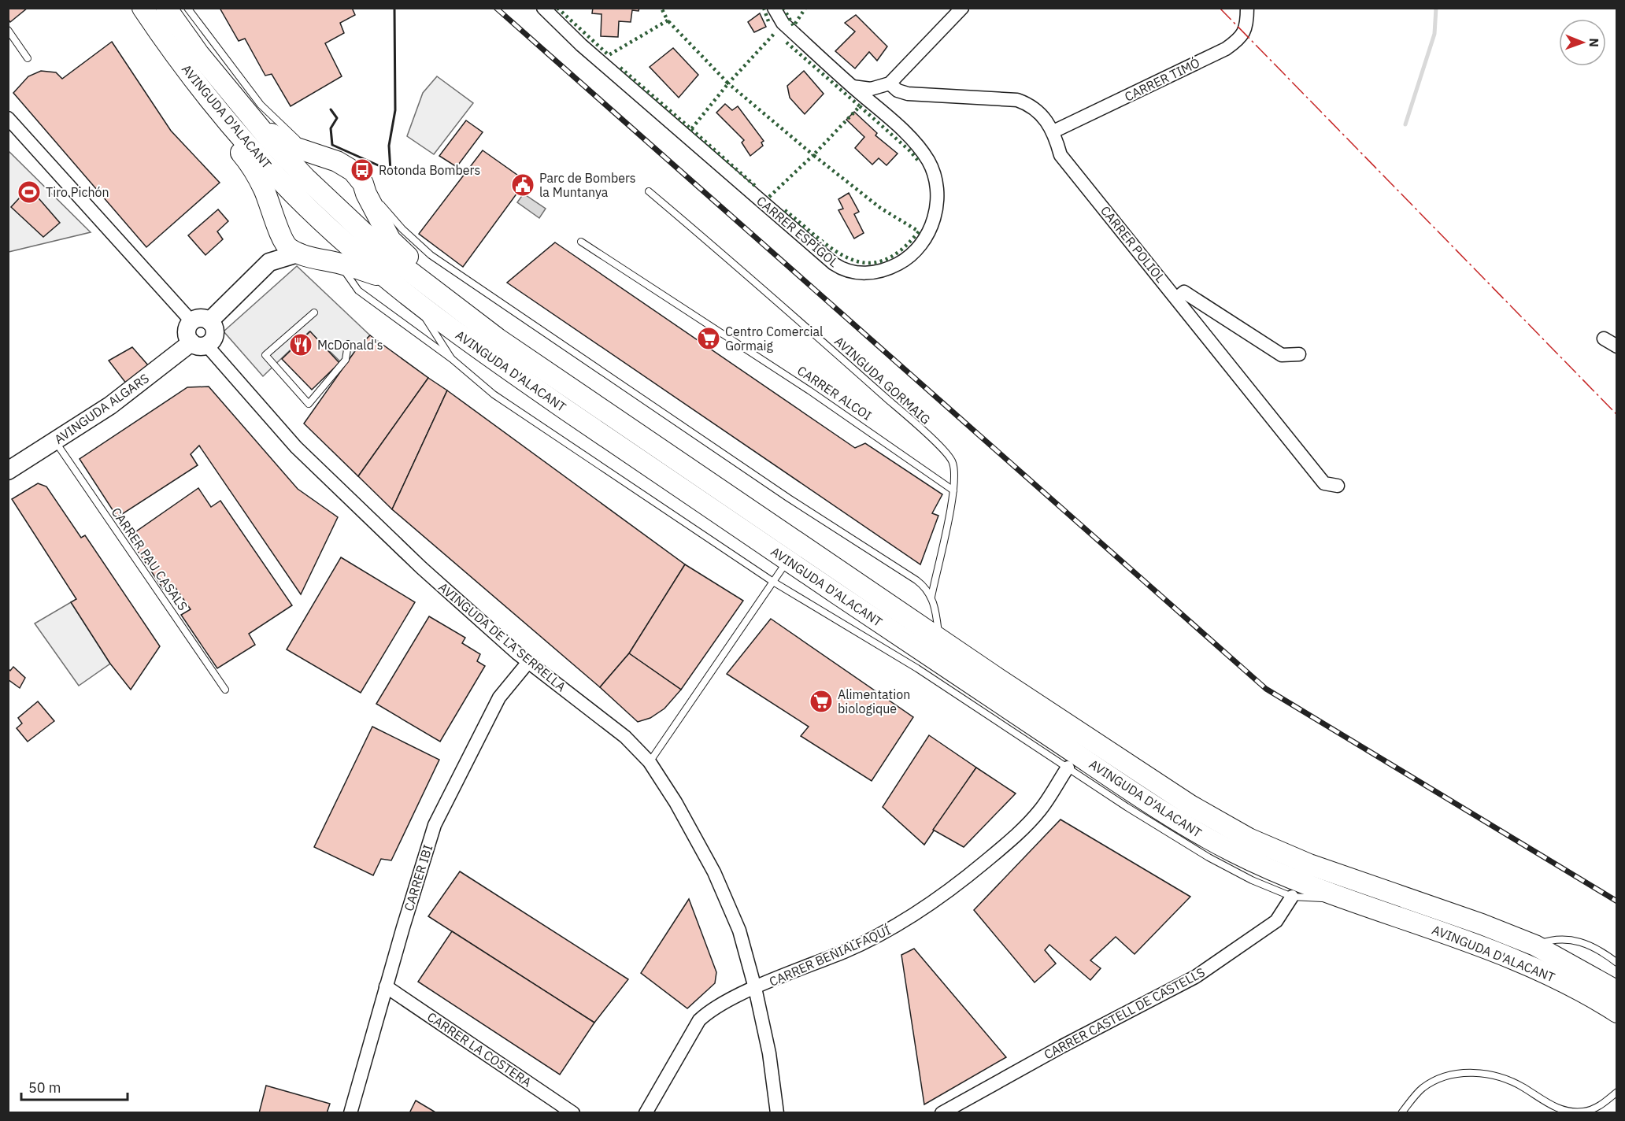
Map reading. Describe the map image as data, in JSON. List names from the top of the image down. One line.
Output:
{"streets":{"main road":["AVINGUDA D'ALACANT"],"street":["CARRER TIMÓ","CARRER ESPÍGOL","CARRER POLIOL","AVINGUDA ALGARS","AVINGUDA DE LA SERRELLA","CARRER IBI","CARRER BENIALFAQUÍ","CARRER CASTELL DE CASTELLS","CARRER LA COSTERA"],"lane":["AVINGUDA GORMAIG","CARRER ALCOI","CARRER PAU CASALS"]},"crossings":[["CARRER TIMÓ","CARRER POLIOL"],["AVINGUDA GORMAIG","CARRER ALCOI"],["AVINGUDA ALGARS","CARRER PAU CASALS"],["AVINGUDA ALGARS","AVINGUDA DE LA SERRELLA"],["AVINGUDA DE LA SERRELLA","CARRER IBI"],["AVINGUDA DE LA SERRELLA","CARRER BENIALFAQUÍ"],["CARRER IBI","CARRER LA COSTERA"]],"places":{"bus stop":["Rotonda Bombers"],"public building":["Parc de Bombers la Muntanya"],"sports":["Tiro Pichón"],"supermarket":["Centro Comercial Gormaig","Alimentation biologique"],"restaurant":["McDonald's"]},"scale_bar":"50 m","north":"right"}
